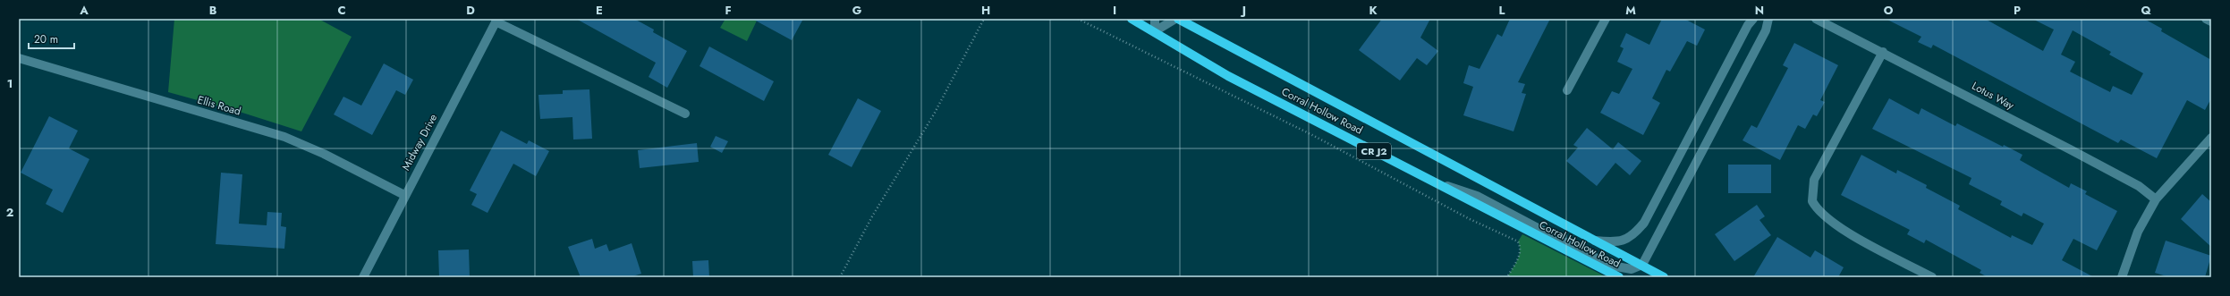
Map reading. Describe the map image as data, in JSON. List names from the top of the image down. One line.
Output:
{"streets":{"main road":["Corral Hollow Road","CR J2"],"street":["Lotus Way","Ellis Road","Midway Drive"]},"crossings":[["Ellis Road","Midway Drive"]],"scale_bar":"20 m","grid":{"columns":["A","B","C","D","E","F","G","H","I","J","K","L","M","N","O","P","Q"],"rows":["1","2"]}}
